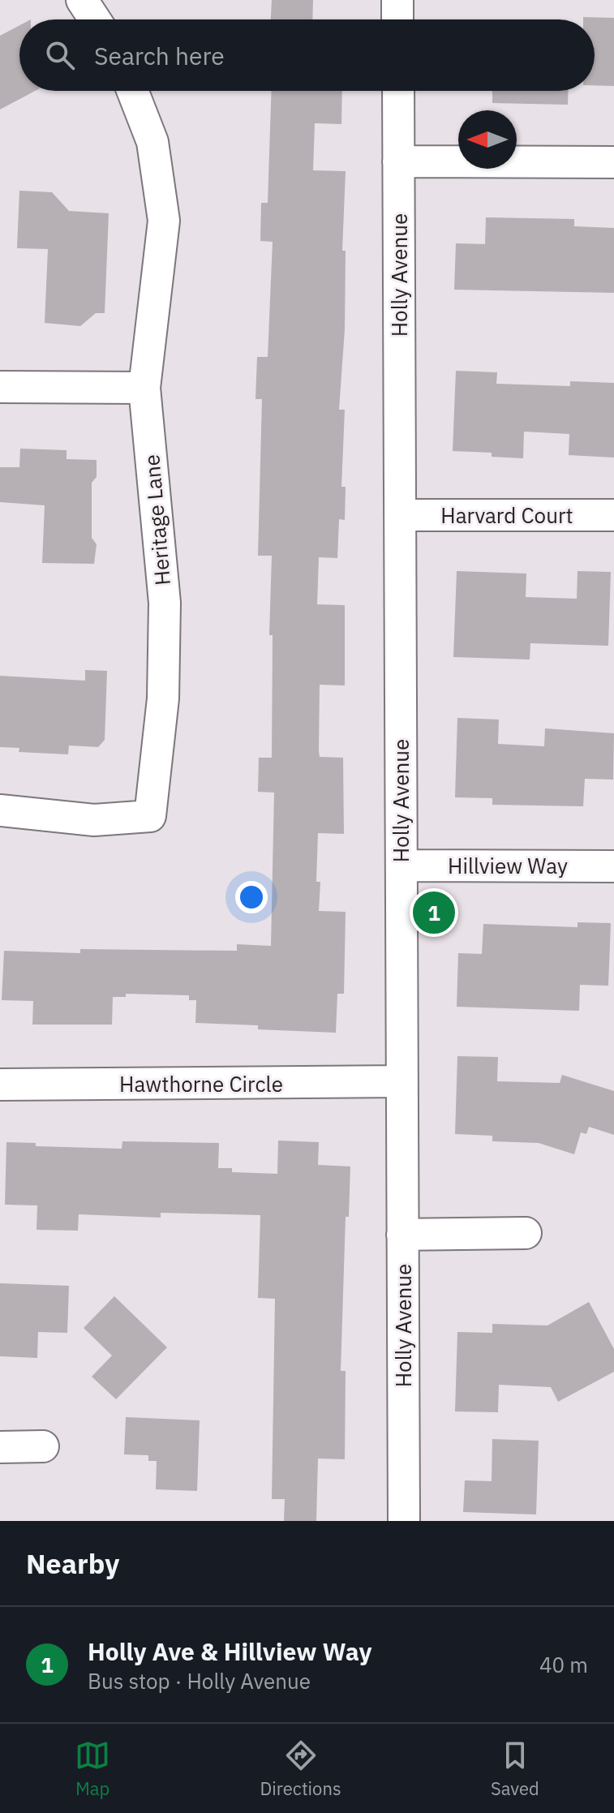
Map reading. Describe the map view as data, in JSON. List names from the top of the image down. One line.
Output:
{"streets":{"street":["Holly Avenue","Harvard Court","Heritage Lane","Hillview Way","Hawthorne Circle"]},"crossings":[["Holly Avenue","Harvard Court"],["Holly Avenue","Hillview Way"],["Holly Avenue","Hawthorne Circle"]],"north":"left","page":{"search":"Search here","pins":"1","heading":"Nearby","list":[{"mark":"1","name":"Holly Ave & Hillview Way","note":"Bus stop · Holly Avenue","value":"40 m"}],"nav":["Map","Directions","Saved"]}}
